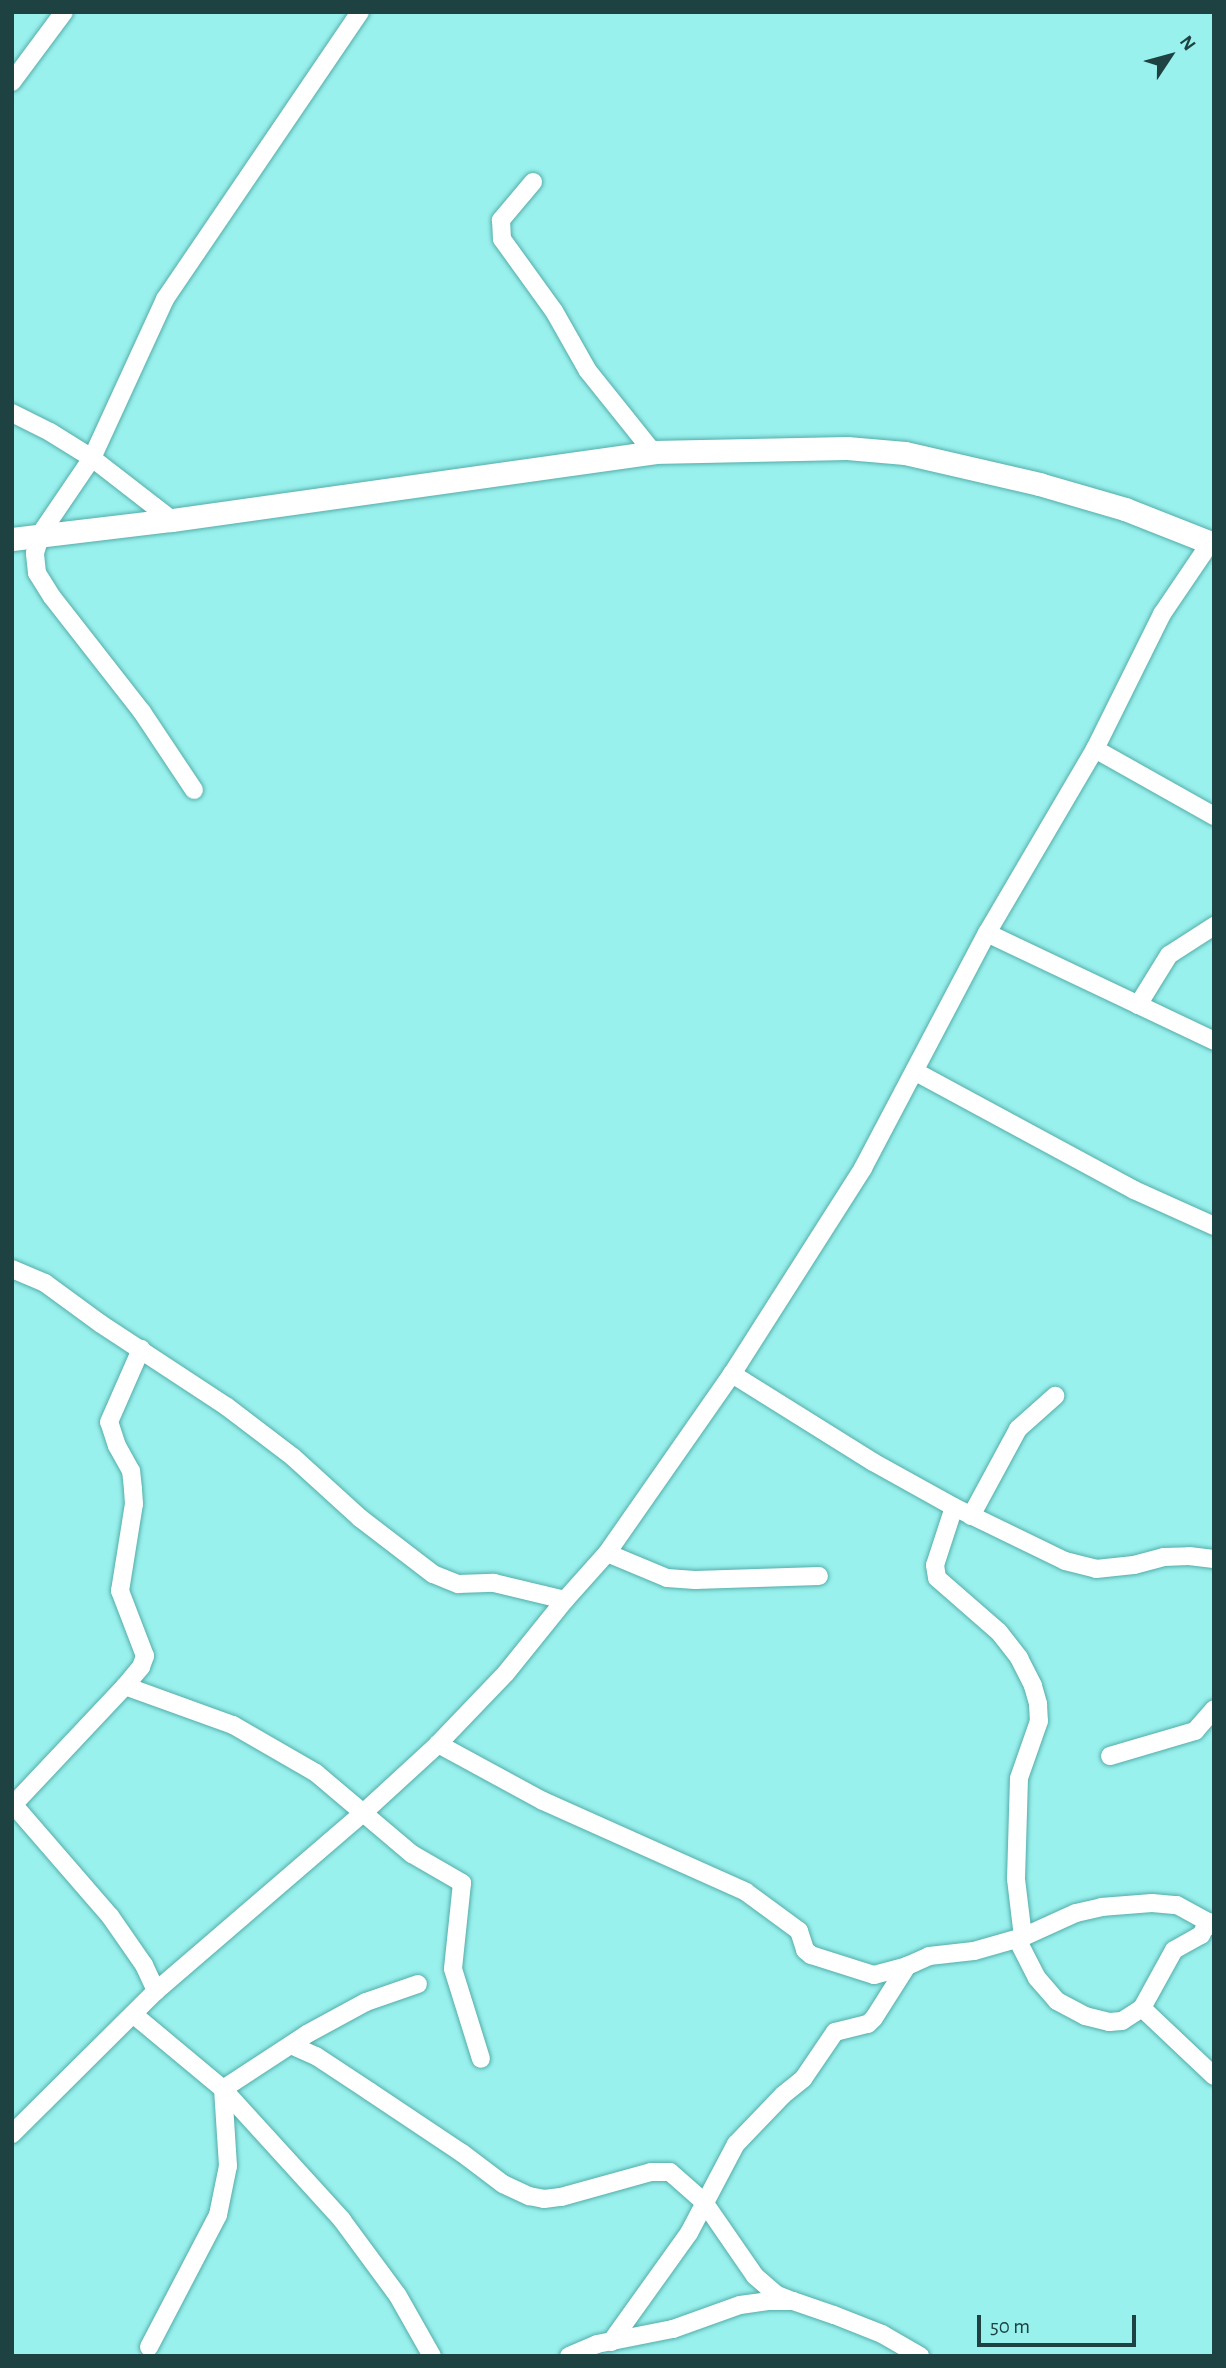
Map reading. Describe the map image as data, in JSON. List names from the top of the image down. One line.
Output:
{"scale_bar":"50 m","north":"top right"}
